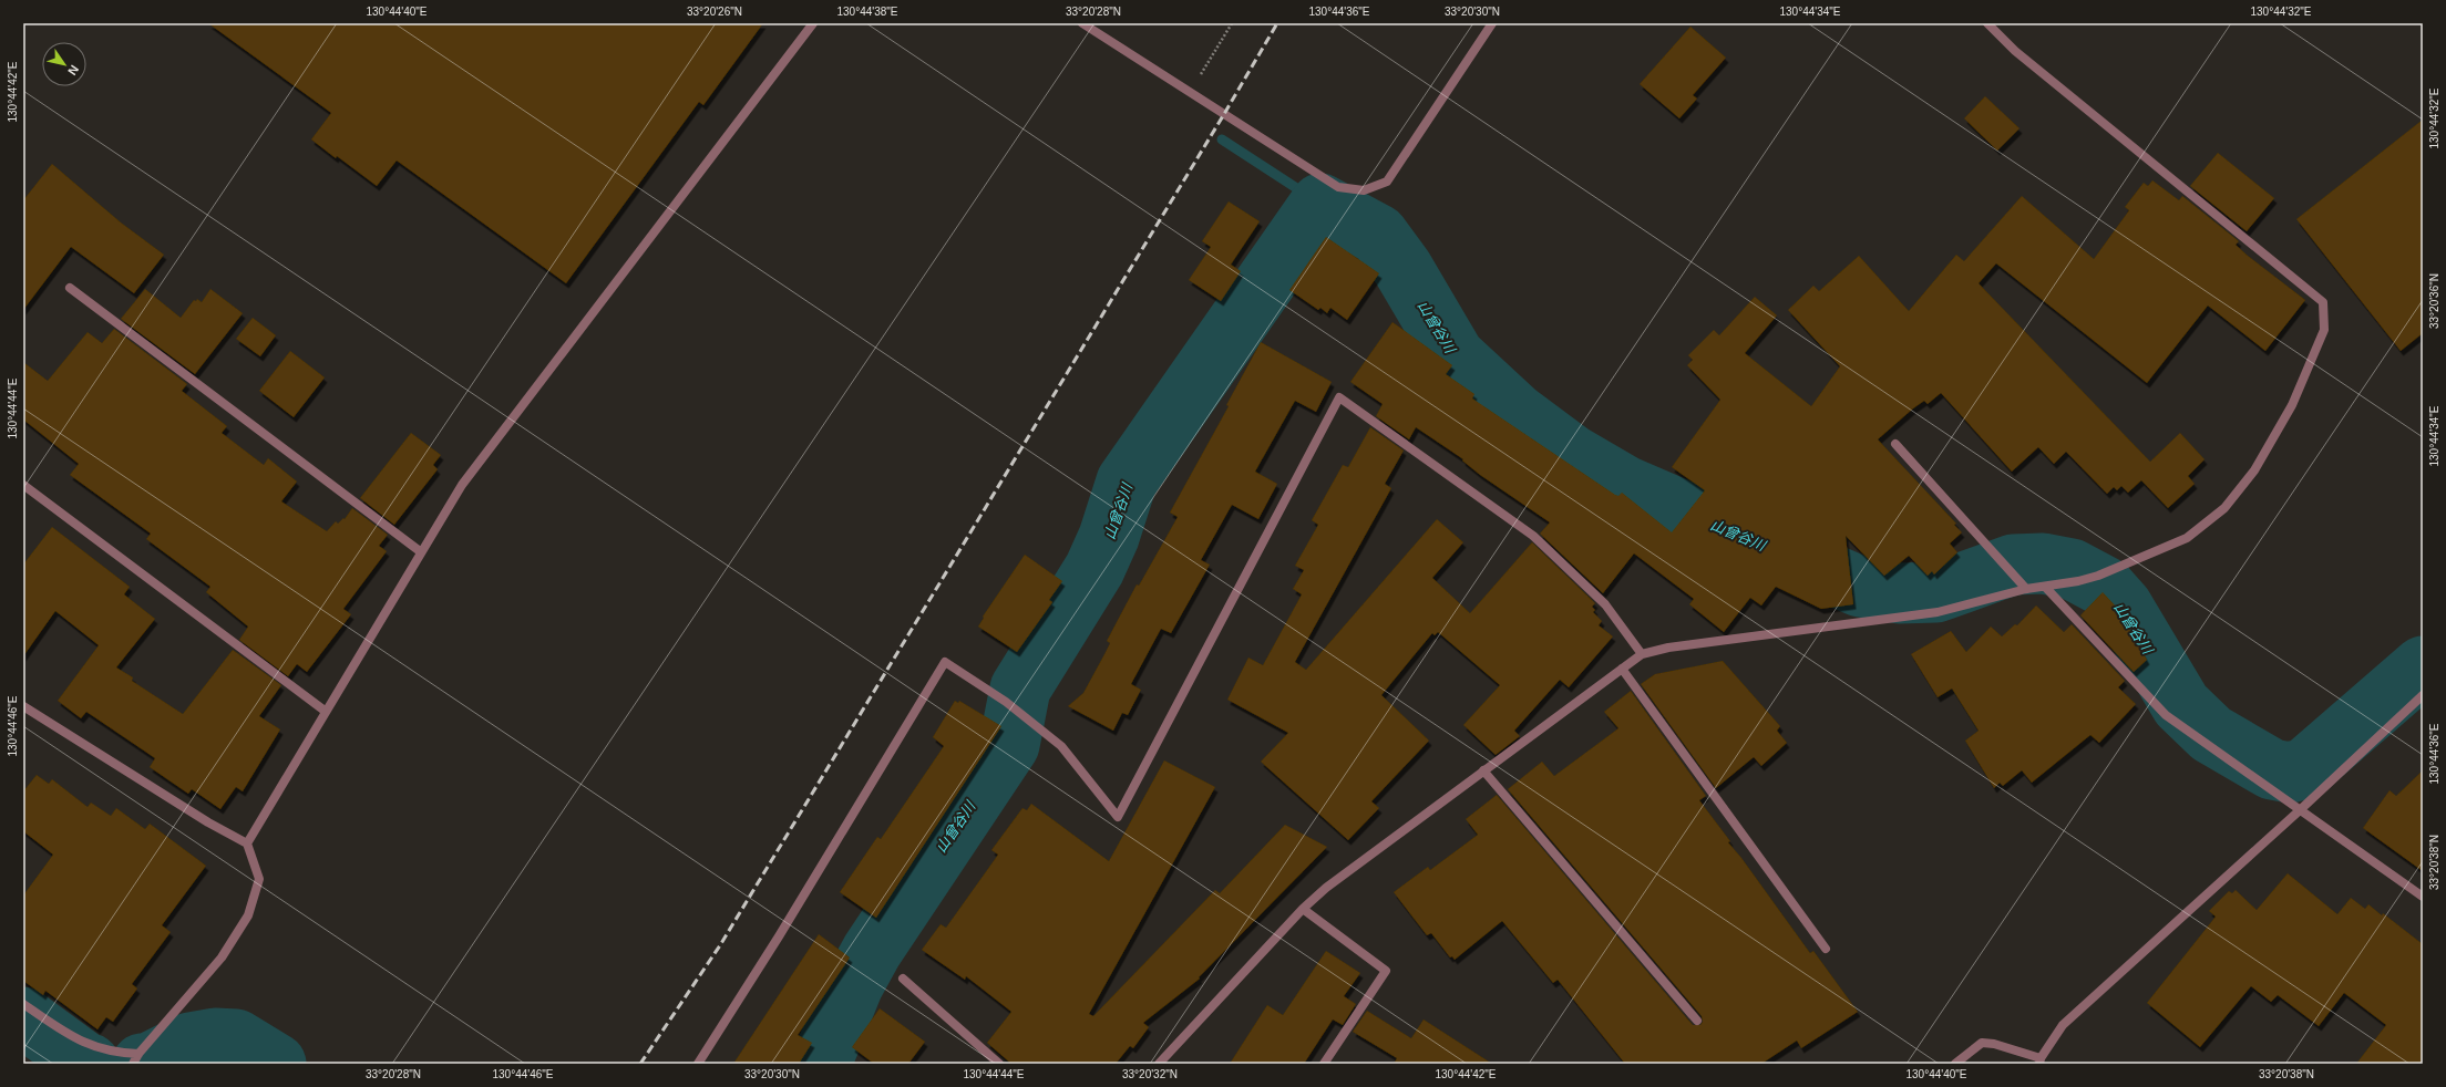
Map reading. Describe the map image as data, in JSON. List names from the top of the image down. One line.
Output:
{"water":["山曾谷川"],"north":"bottom right","coordinates":["130°44'40\"E","33°20'26\"N","130°44'38\"E","33°20'28\"N","130°44'36\"E","33°20'30\"N","130°44'34\"E","130°44'32\"E","130°44'42\"E","33°20'36\"N","130°44'44\"E","130°44'46\"E","33°20'38\"N","33°20'32\"N"]}
